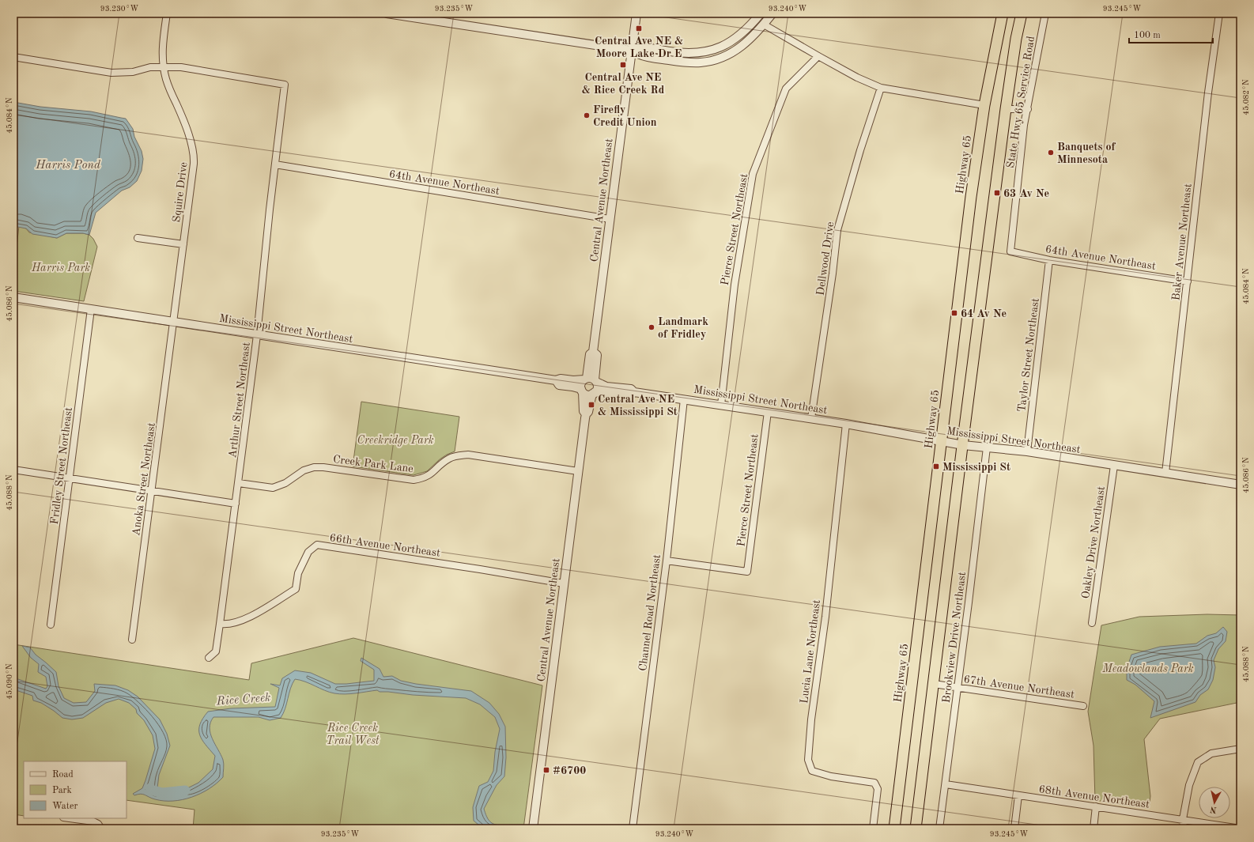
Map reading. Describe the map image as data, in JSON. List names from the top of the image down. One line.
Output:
{"streets":{"highway":["Highway 65"],"street":["State Hwy 65 Service Road","64th Avenue Northeast","Squire Drive","Central Avenue Northeast","Pierce Street Northeast","Baker Avenue Northeast","Dellwood Drive","Mississippi Street Northeast","Taylor Street Northeast","Arthur Street Northeast","Creek Park Lane","Fridley Street Northeast","Anoka Street Northeast","Oakley Drive Northeast","66th Avenue Northeast","Channel Road Northeast","Brookview Drive Northeast","Lucia Lane Northeast","67th Avenue Northeast","68th Avenue Northeast"]},"crossings":[["State Hwy 65 Service Road","64th Avenue Northeast"],["Highway 65","Mississippi Street Northeast"],["64th Avenue Northeast","Central Avenue Northeast"],["64th Avenue Northeast","Baker Avenue Northeast"],["64th Avenue Northeast","Taylor Street Northeast"],["64th Avenue Northeast","Arthur Street Northeast"],["Squire Drive","Mississippi Street Northeast"],["Squire Drive","Arthur Street Northeast"],["Squire Drive","Anoka Street Northeast"],["Central Avenue Northeast","Mississippi Street Northeast"],["Central Avenue Northeast","Creek Park Lane"],["Central Avenue Northeast","66th Avenue Northeast"],["Pierce Street Northeast","Mississippi Street Northeast"],["Pierce Street Northeast","Channel Road Northeast"],["Baker Avenue Northeast","Mississippi Street Northeast"],["Dellwood Drive","Mississippi Street Northeast"],["Mississippi Street Northeast","Taylor Street Northeast"],["Mississippi Street Northeast","Arthur Street Northeast"],["Mississippi Street Northeast","Fridley Street Northeast"],["Mississippi Street Northeast","Anoka Street Northeast"],["Mississippi Street Northeast","Oakley Drive Northeast"],["Mississippi Street Northeast","Channel Road Northeast"],["Mississippi Street Northeast","Brookview Drive Northeast"],["Mississippi Street Northeast","Lucia Lane Northeast"],["Arthur Street Northeast","Creek Park Lane"],["Arthur Street Northeast","66th Avenue Northeast"],["Brookview Drive Northeast","67th Avenue Northeast"],["Brookview Drive Northeast","68th Avenue Northeast"]],"water":["Harris Pond","Rice Creek"],"parks":["Harris Park","Creekridge Park","Meadowlands Park","Rice Creek Trail West"],"places":{"transit":["Central Ave NE & Moore Lake Dr E","Central Ave NE & Rice Creek Rd","63 Av Ne","64 Av Ne","Central Ave NE & Mississippi St","Mississippi St","#6700"],"other":["Firefly Credit Union","Banquets of Minnesota","Landmark of Fridley"]},"legend":["Road","Park","Water"],"scale_bar":"100 m","north":"bottom","coordinates":["93.230°W","93.235°W","93.240°W","93.245°W","45.082°N","45.084°N","45.086°N","45.088°N","45.090°N"]}
